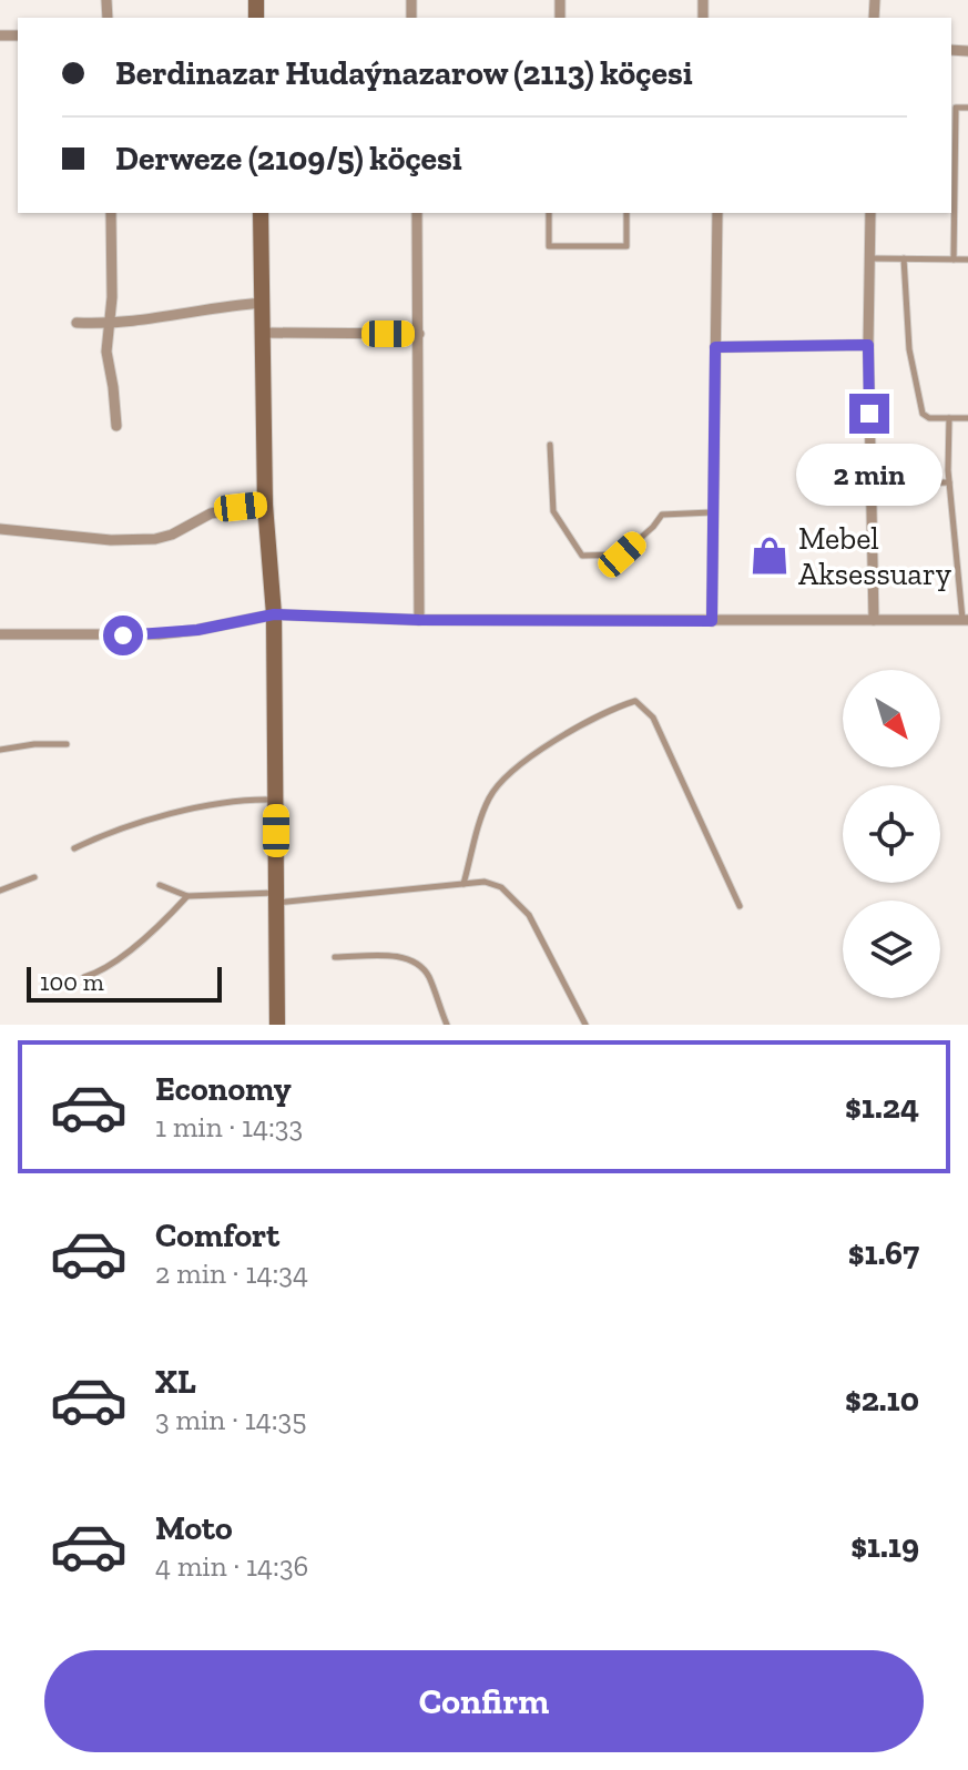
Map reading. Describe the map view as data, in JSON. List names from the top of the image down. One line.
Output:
{"places":{"shop":["Mebel Aksessuary"]},"scale_bar":"100 m","north":"bottom right","page":{"banner":["Berdinazar Hudaýnazarow (2113) köçesi","Derweze (2109/5) köçesi"],"bubble":"2 min","scale":"100 m","list":[{"name":"Economy","note":"1 min · 14:33","value":"$1.24"},{"name":"Comfort","note":"2 min · 14:34","value":"$1.67"},{"name":"XL","note":"3 min · 14:35","value":"$2.10"},{"name":"Moto","note":"4 min · 14:36","value":"$1.19"}],"buttons":"Confirm"}}
